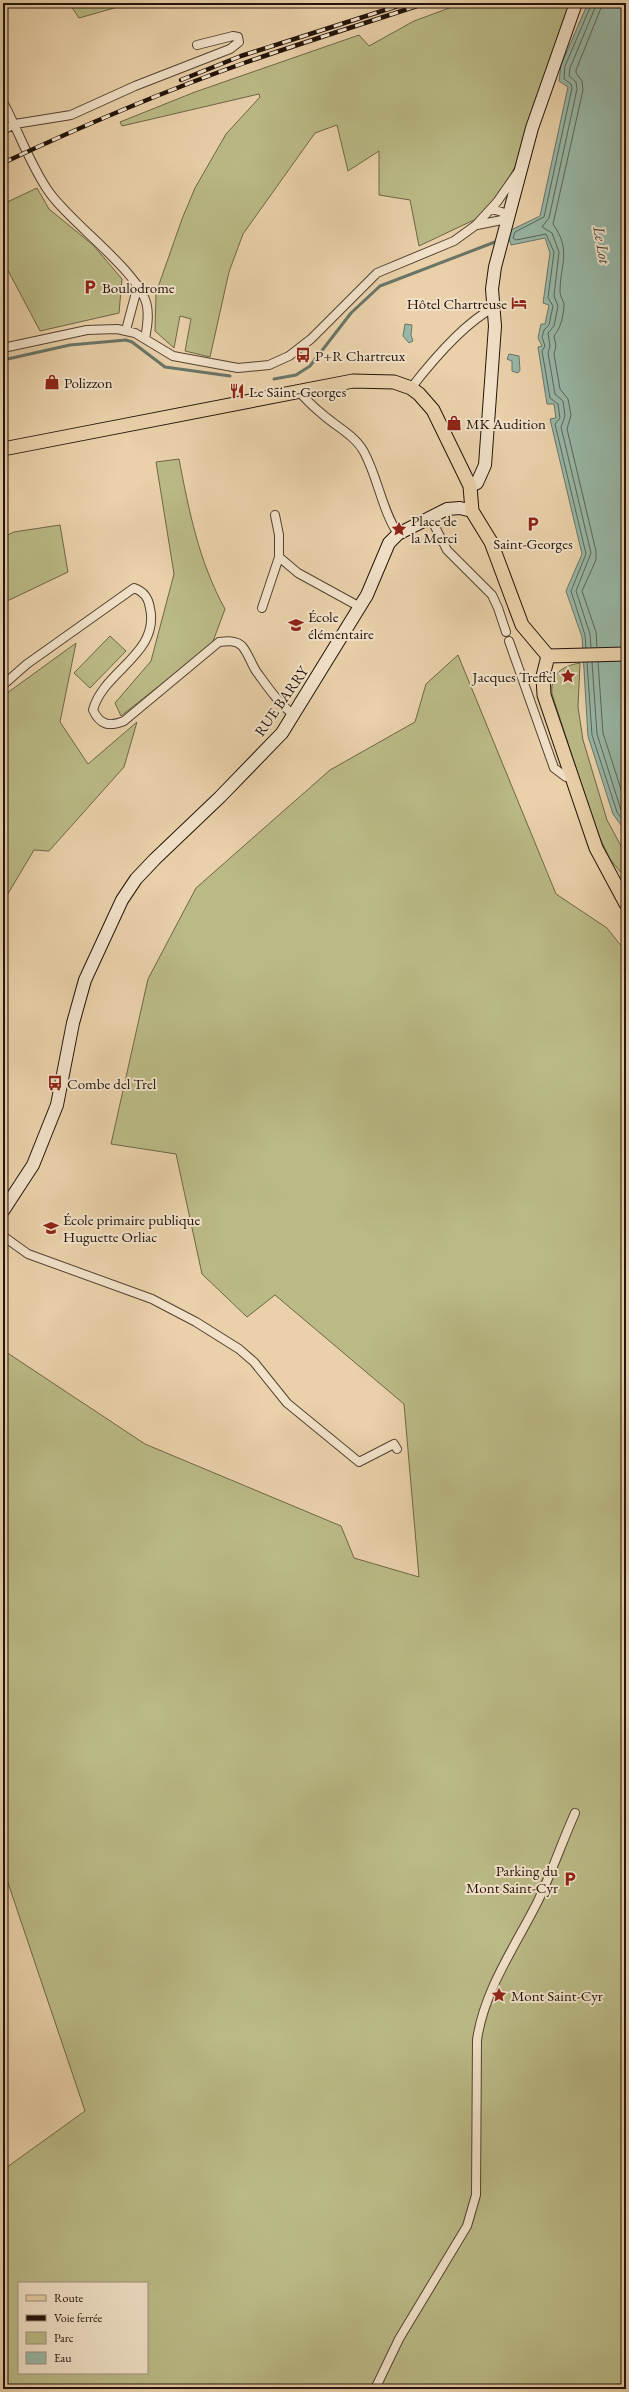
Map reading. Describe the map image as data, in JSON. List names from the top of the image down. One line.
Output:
{"streets":{"street":["RUE BARRY"]},"water":["Le Lot"],"places":{"parking":["Boulodrome","Saint-Georges","Parking du Mont Saint-Cyr"],"hotel":["Hôtel Chartreuse"],"bus stop":["P+R Chartreux","Combe del Trel"],"shop":["Polizzon","MK Audition"],"restaurant":["Le Saint-Georges"],"place":["Place de la Merci","Jacques Treffel","Mont Saint-Cyr"],"school or university":["École élémentaire","École primaire publique Huguette Orliac"]},"legend":["Route","Voie ferrée","Parc","Eau"]}
